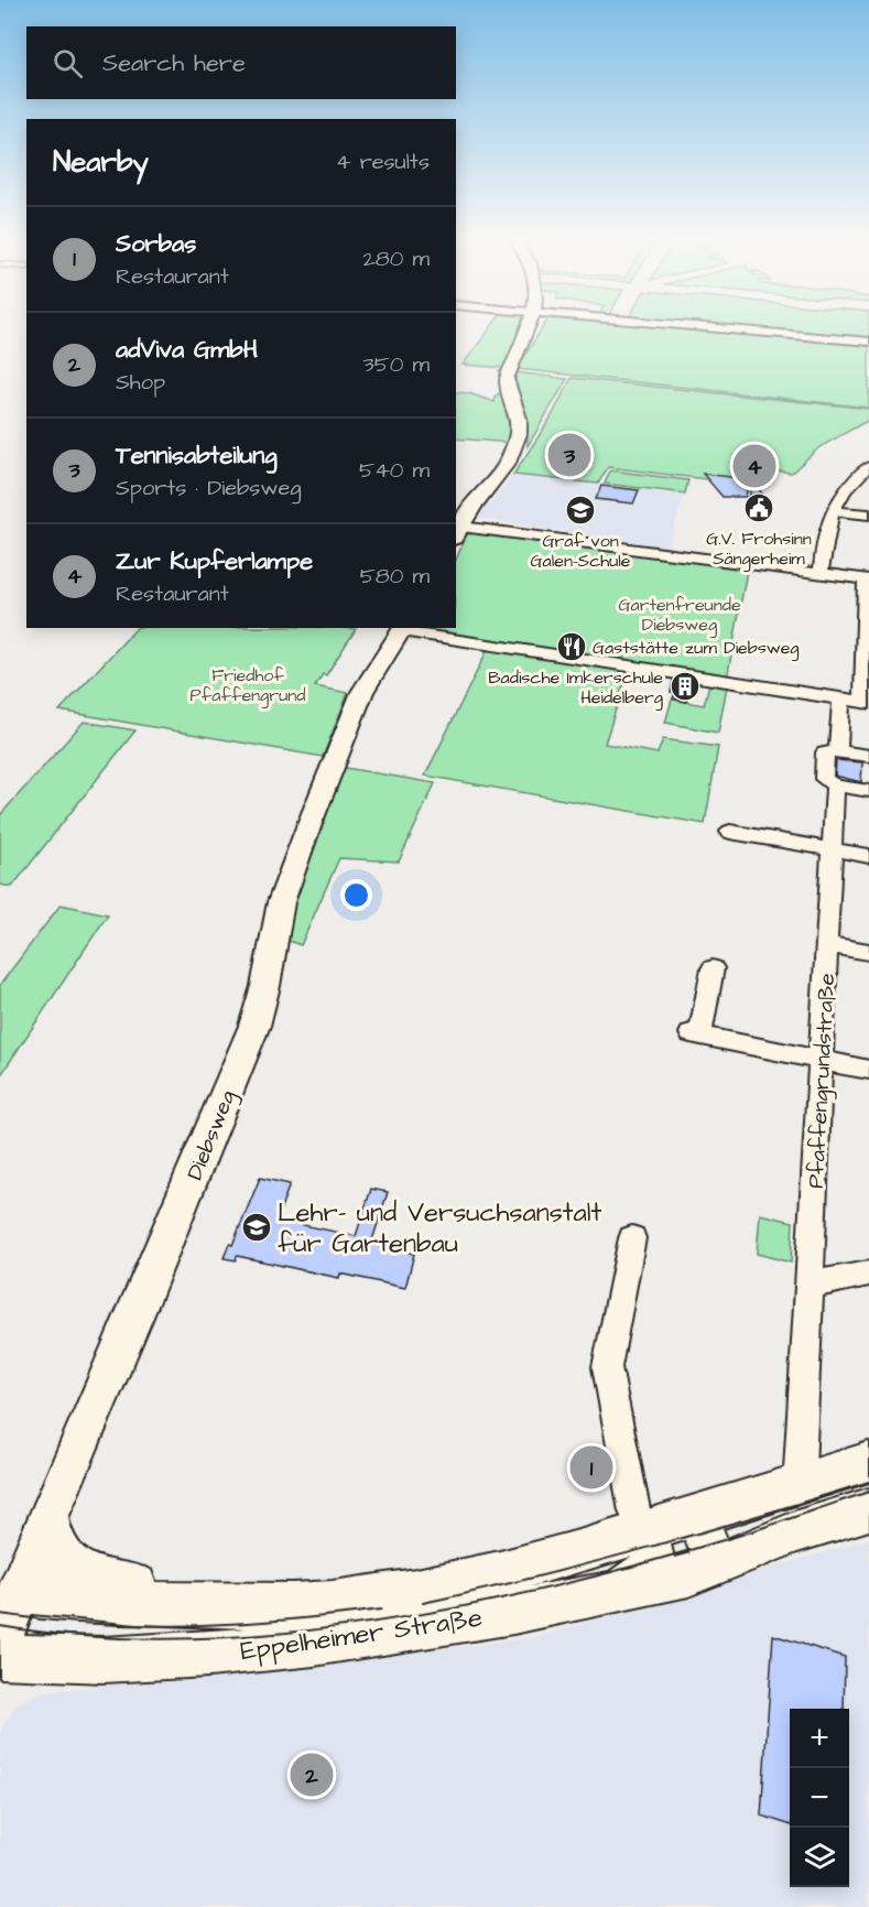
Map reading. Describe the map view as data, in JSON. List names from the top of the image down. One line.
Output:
{"streets":{"main road":["Diebsweg","Eppelheimer Straße"],"street":["Pfaffengrundstraße"]},"crossings":[["Pfaffengrundstraße","Eppelheimer Straße"],["Diebsweg","Eppelheimer Straße"]],"parks":["Gartenfreunde Diebsweg","Friedhof Pfaffengrund"],"places":{"public building":["G.V. Frohsinn Sängerheim"],"school or university":["Graf von Galen-Schule","Lehr- und Versuchsanstalt für Gartenbau"],"restaurant":["Gaststätte zum Diebsweg"],"building":["Badische Imkerschule Heidelberg"]},"page":{"search":"Search here","heading":["Nearby","4 results"],"list":[{"mark":"1","name":"Sorbas","note":"Restaurant","value":"280 m"},{"mark":"2","name":"adViva GmbH","note":"Shop","value":"350 m"},{"mark":"3","name":"Tennisabteilung","note":"Sports · Diebsweg","value":"540 m"},{"mark":"4","name":"Zur Kupferlampe","note":"Restaurant","value":"580 m"}],"pins":["3","4","1","2"],"map_buttons":["+","−"]}}
